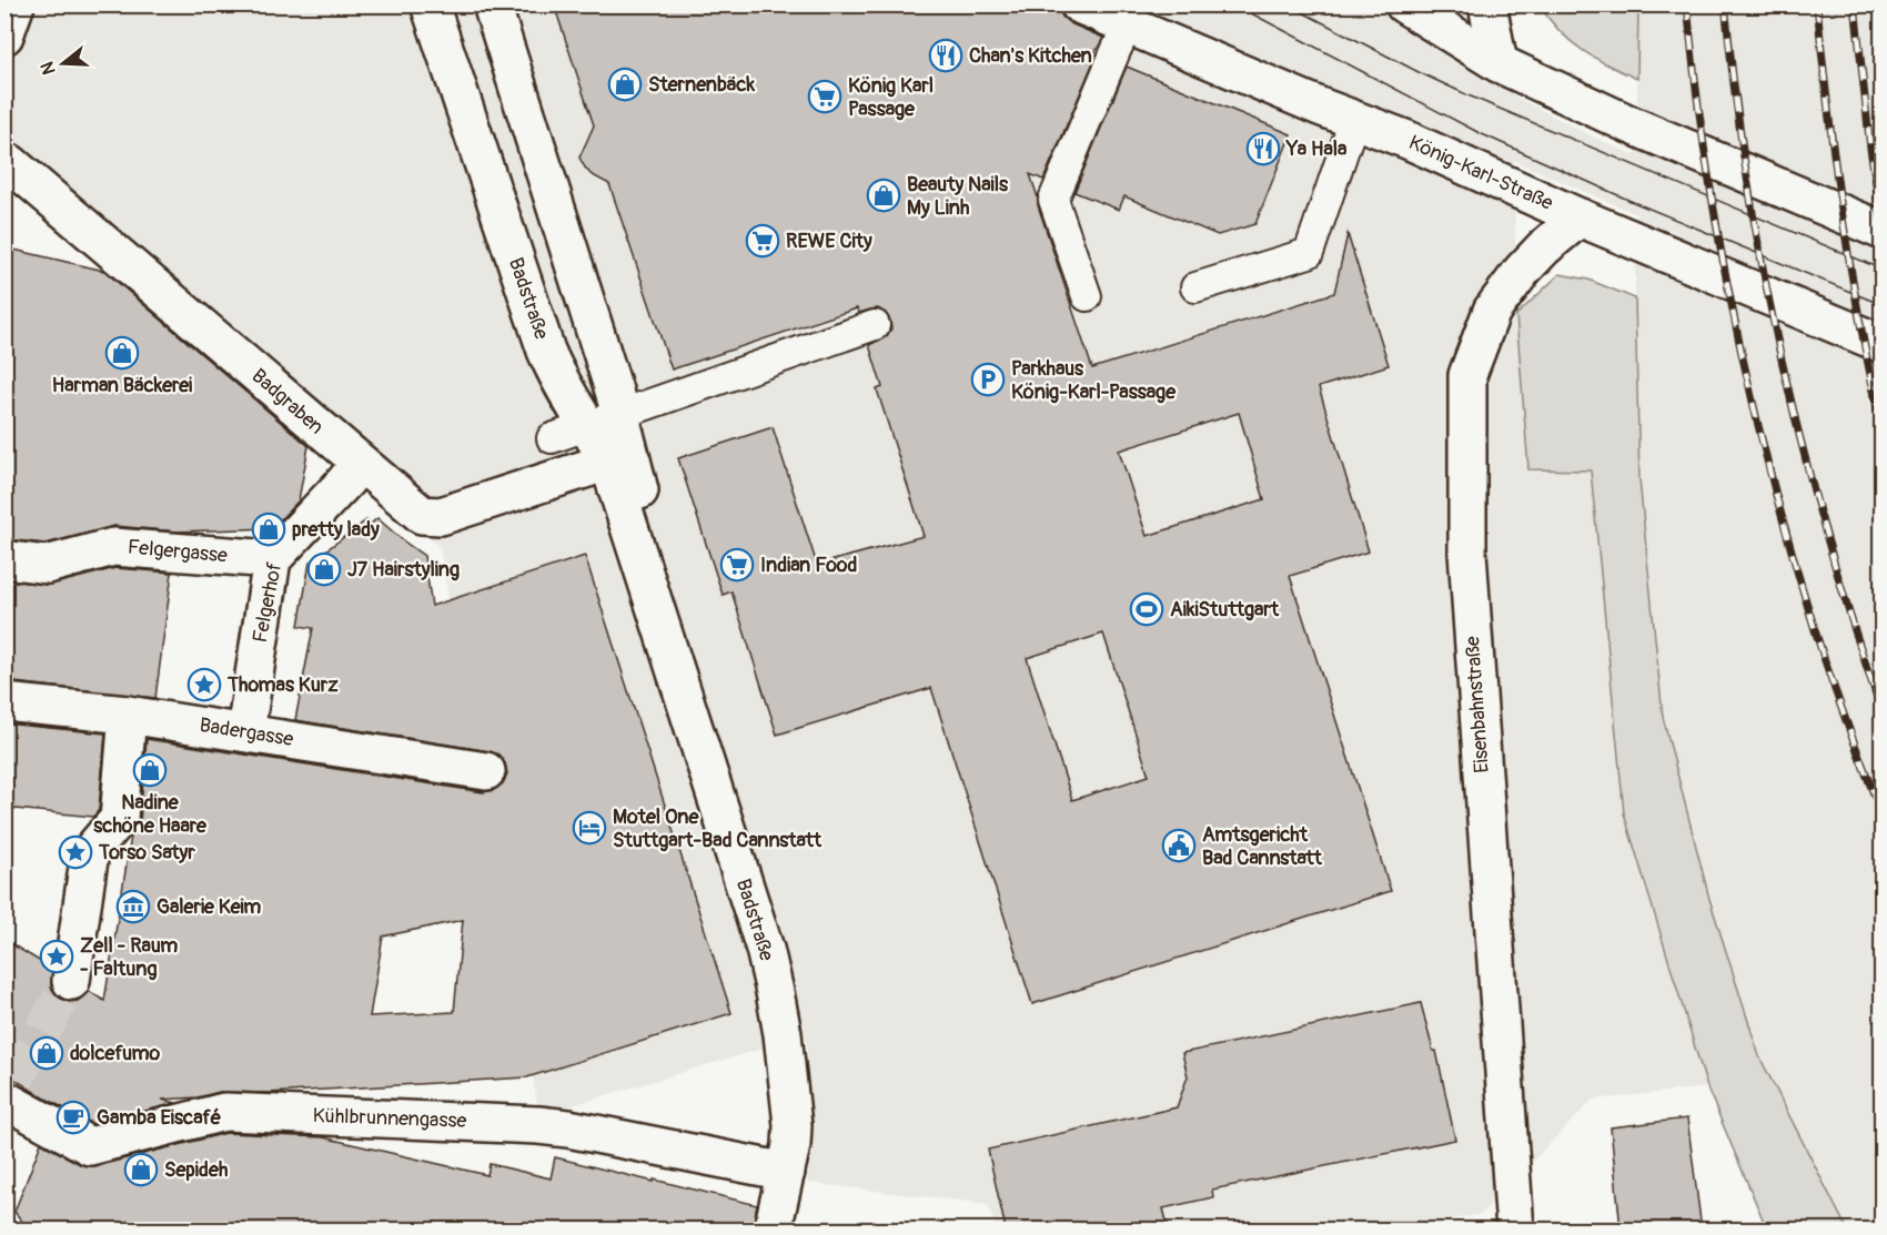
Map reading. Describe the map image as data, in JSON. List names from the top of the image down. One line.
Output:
{"streets":{"street":["König-Karl-Straße","Badstraße","Badgraben","Felgergasse","Felgerhof","Eisenbahnstraße","Badergasse","Kühlbrunnengasse"]},"crossings":[["König-Karl-Straße","Eisenbahnstraße"],["Badstraße","Badgraben"],["Badstraße","Kühlbrunnengasse"],["Badgraben","Felgerhof"],["Felgergasse","Felgerhof"],["Felgerhof","Badergasse"]],"places":{"restaurant":["Chan's Kitchen","Ya Hala"],"shop":["Sternenbäck","Beauty Nails My Linh","Harman Bäckerei","pretty lady","J7 Hairstyling","Nadine schöne Haare","dolcefumo","Sepideh"],"supermarket":["König Karl Passage","REWE City","Indian Food"],"parking":["Parkhaus König-Karl-Passage"],"sports":["AikiStuttgart"],"place":["Thomas Kurz","Torso Satyr","Zell - Raum - Faltung"],"hotel":["Motel One Stuttgart-Bad Cannstatt"],"public building":["Amtsgericht Bad Cannstatt"],"museum":["Galerie Keim"],"cafe":["Gamba Eiscafé"]},"north":"left"}
